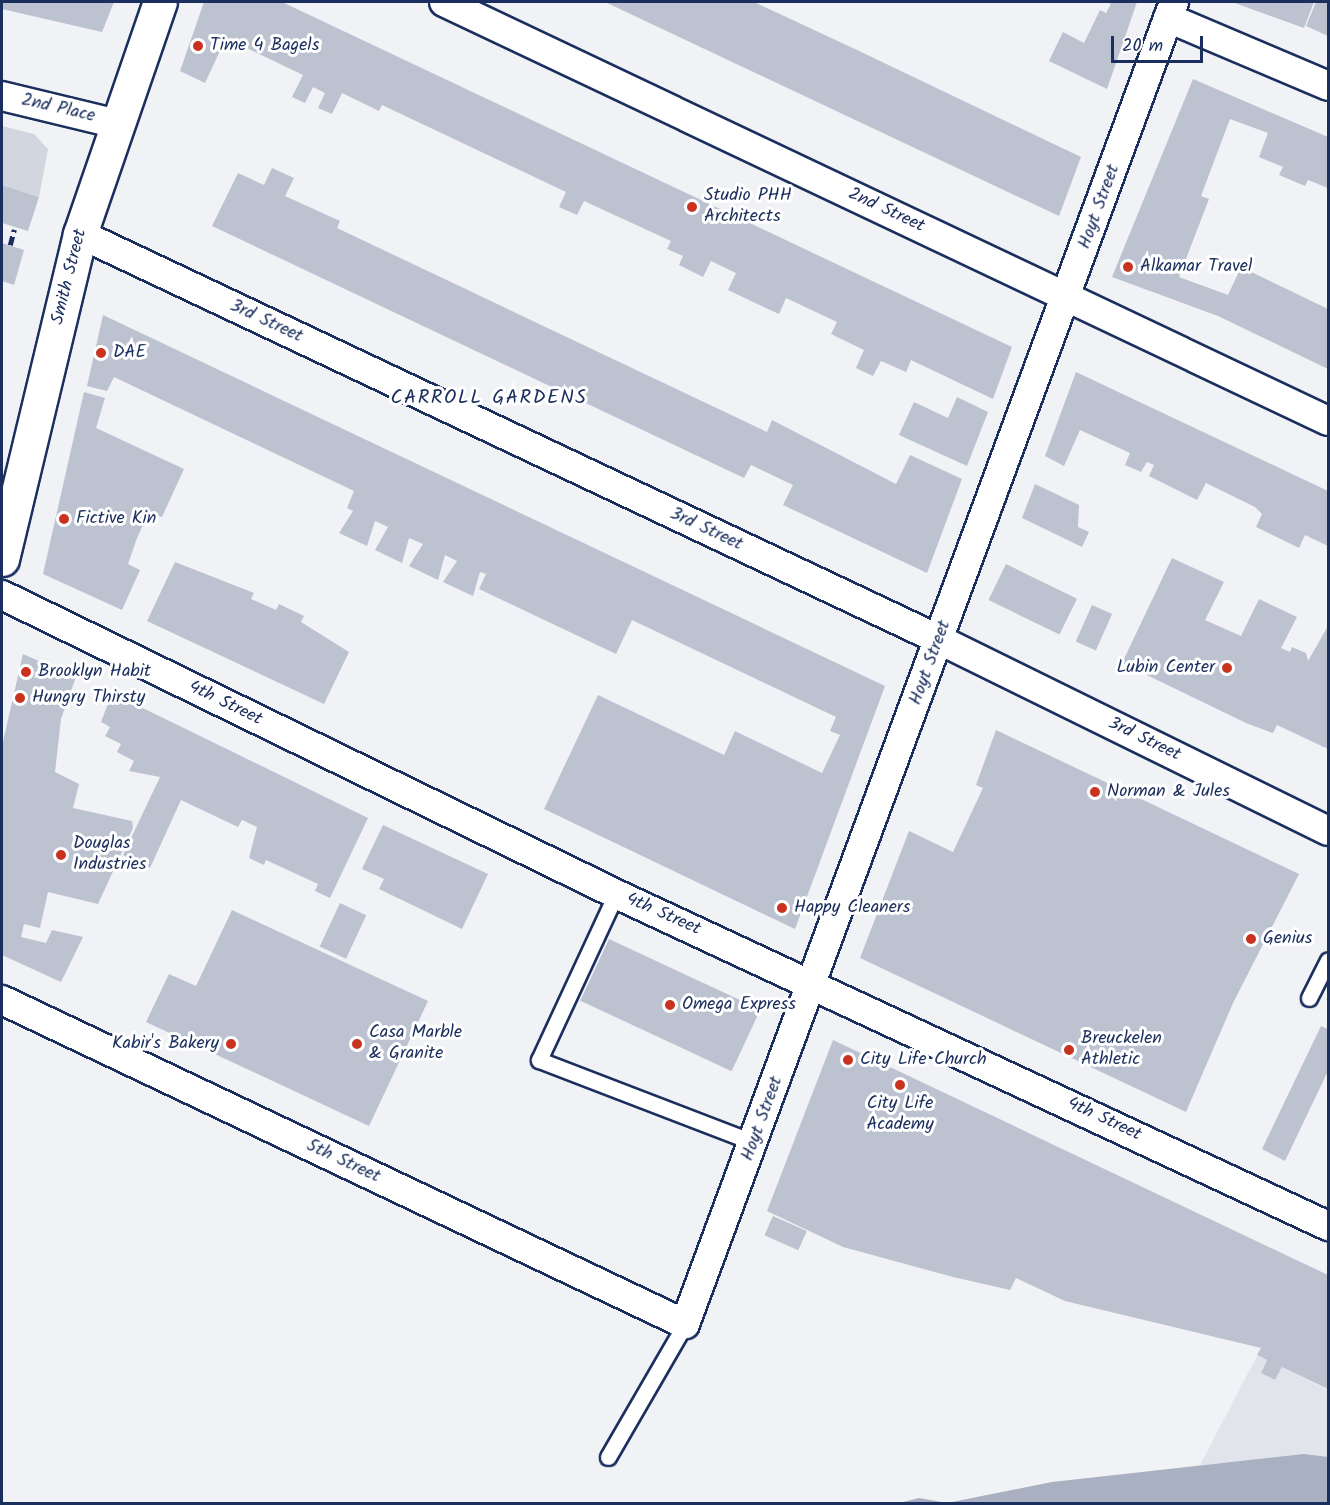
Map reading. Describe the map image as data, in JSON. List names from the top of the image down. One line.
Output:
{"streets":{"street":["2nd Place","Hoyt Street","2nd Street","Smith Street","3rd Street","4th Street","5th Street"]},"crossings":[["2nd Place","Smith Street"],["Hoyt Street","2nd Street"],["Hoyt Street","3rd Street"],["Hoyt Street","4th Street"],["Hoyt Street","5th Street"],["Smith Street","3rd Street"]],"districts":["CARROLL GARDENS"],"places":["Time 4 Bagels","Studio PHH Architects","Alkamar Travel","DAE","Fictive Kin","Lubin Center","Brooklyn Habit","Hungry Thirsty","Norman & Jules","Douglas Industries","Happy Cleaners","Genius","Omega Express","Kabir's Bakery","Casa Marble & Granite","Breuckelen Athletic","City Life Church","City Life Academy"],"scale_bar":"20 m"}
